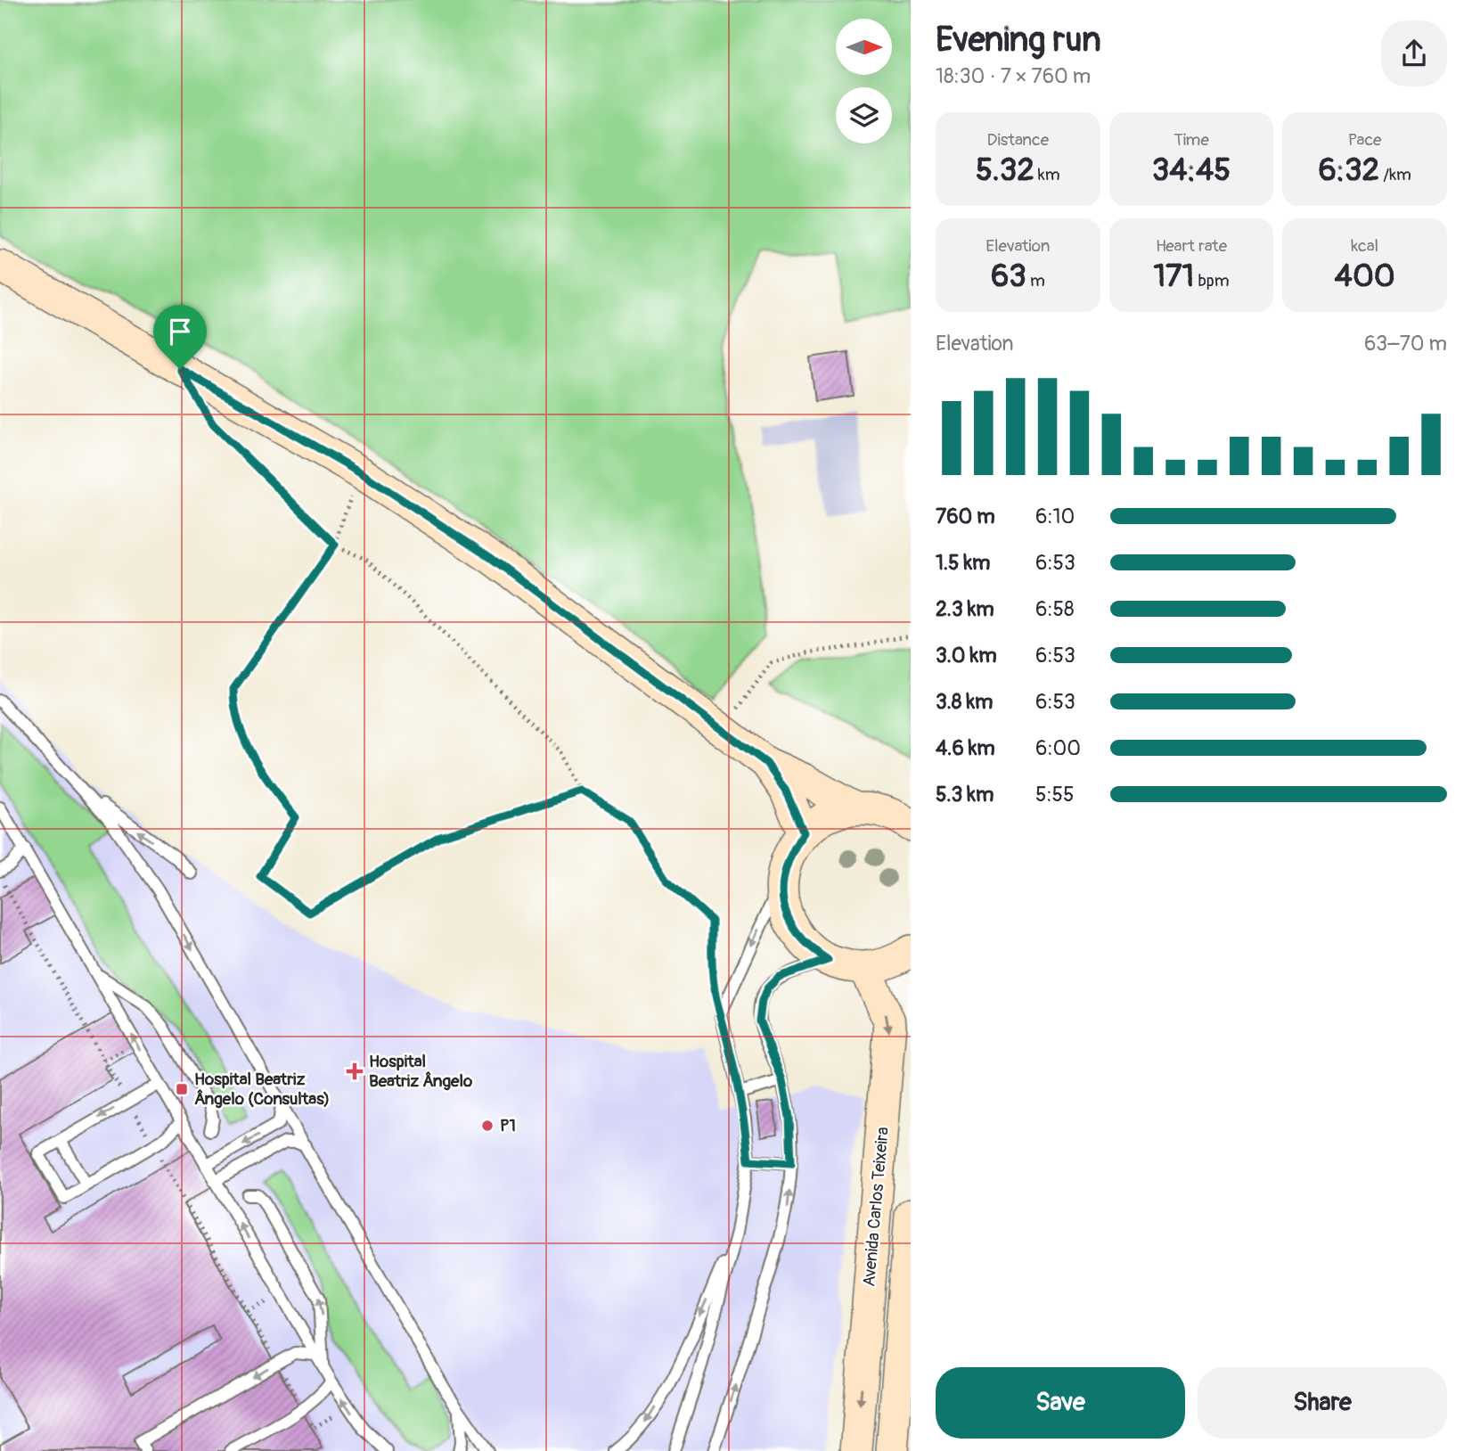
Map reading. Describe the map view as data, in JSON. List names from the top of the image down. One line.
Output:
{"streets":{"main road":["Avenida Carlos Teixeira"]},"places":{"health":["Hospital Beatriz Ângelo"],"transit":["Hospital Beatriz Ângelo (Consultas)"],"other":["P1"]},"north":"right","page":{"heading":["Evening run","18:30 · 7 × 760 m"],"stats":[["Distance","5.32 km"],["Time","34:45"],["Pace","6:32 /km"],["Elevation","63 m"],["Heart rate","171 bpm"],["kcal","400"]],"chart":["Elevation","63–70 m"],"list":[{"name":"760 m","note":"6:10"},{"name":"1.5 km","note":"6:53"},{"name":"2.3 km","note":"6:58"},{"name":"3.0 km","note":"6:53"},{"name":"3.8 km","note":"6:53"},{"name":"4.6 km","note":"6:00"},{"name":"5.3 km","note":"5:55"}],"buttons":["Save","Share"]}}
